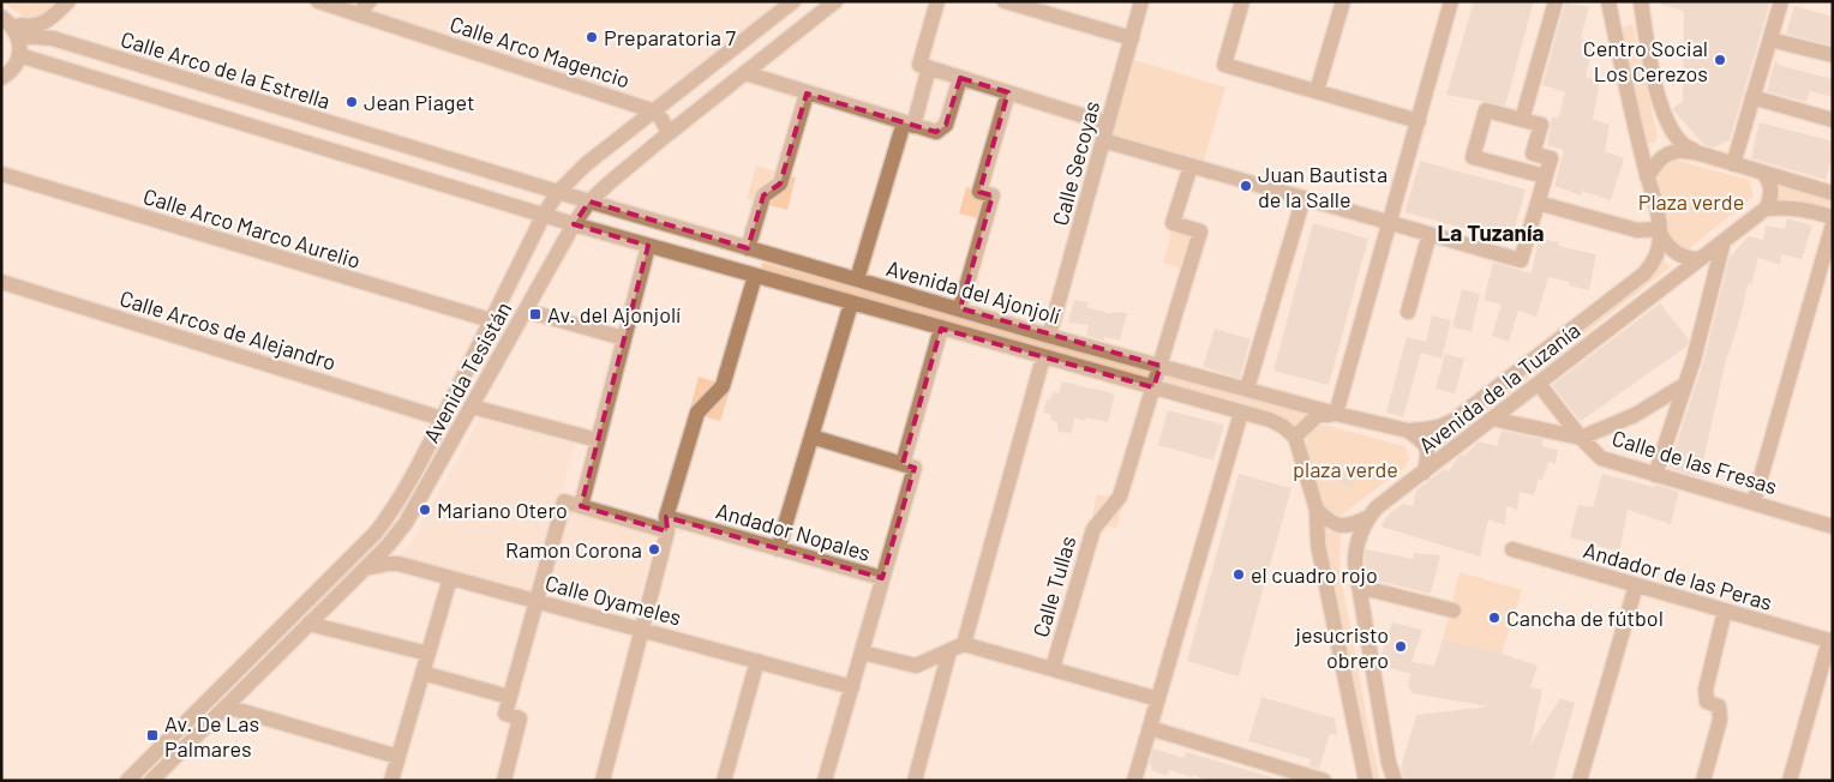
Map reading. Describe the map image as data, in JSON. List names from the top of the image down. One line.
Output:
{"streets":{"street":["Calle Arco Magencio","Calle Arco de la Estrella","Calle Secoyas","Calle Arco Marco Aurelio","Avenida del Ajonjolí","Calle Arcos de Alejandro","Avenida Tesistán","Avenida de la Tuzanía","Calle de las Fresas","Andador Nopales","Andador de las Peras","Calle Tullas","Calle Oyameles"]},"crossings":[["Calle Arco Magencio","Avenida Tesistán"],["Calle Arco de la Estrella","Avenida del Ajonjolí"],["Calle Arco de la Estrella","Avenida Tesistán"],["Calle Secoyas","Avenida del Ajonjolí"],["Calle Arco Marco Aurelio","Avenida Tesistán"],["Avenida del Ajonjolí","Avenida Tesistán"],["Avenida del Ajonjolí","Avenida de la Tuzanía"],["Avenida del Ajonjolí","Calle Tullas"],["Calle Arcos de Alejandro","Avenida Tesistán"],["Avenida Tesistán","Calle Oyameles"],["Avenida de la Tuzanía","Calle de las Fresas"],["Andador Nopales","Calle Oyameles"]],"districts":["La Tuzanía"],"parks":["Plaza verde","plaza verde"],"places":{"other":["Preparatoria 7","Centro Social Los Cerezos","Jean Piaget","Juan Bautista de la Salle","Mariano Otero","Ramon Corona","el cuadro rojo","Cancha de fútbol","jesucristo obrero"],"transit":["Av. del Ajonjolí","Av. De Las Palmares"]}}
